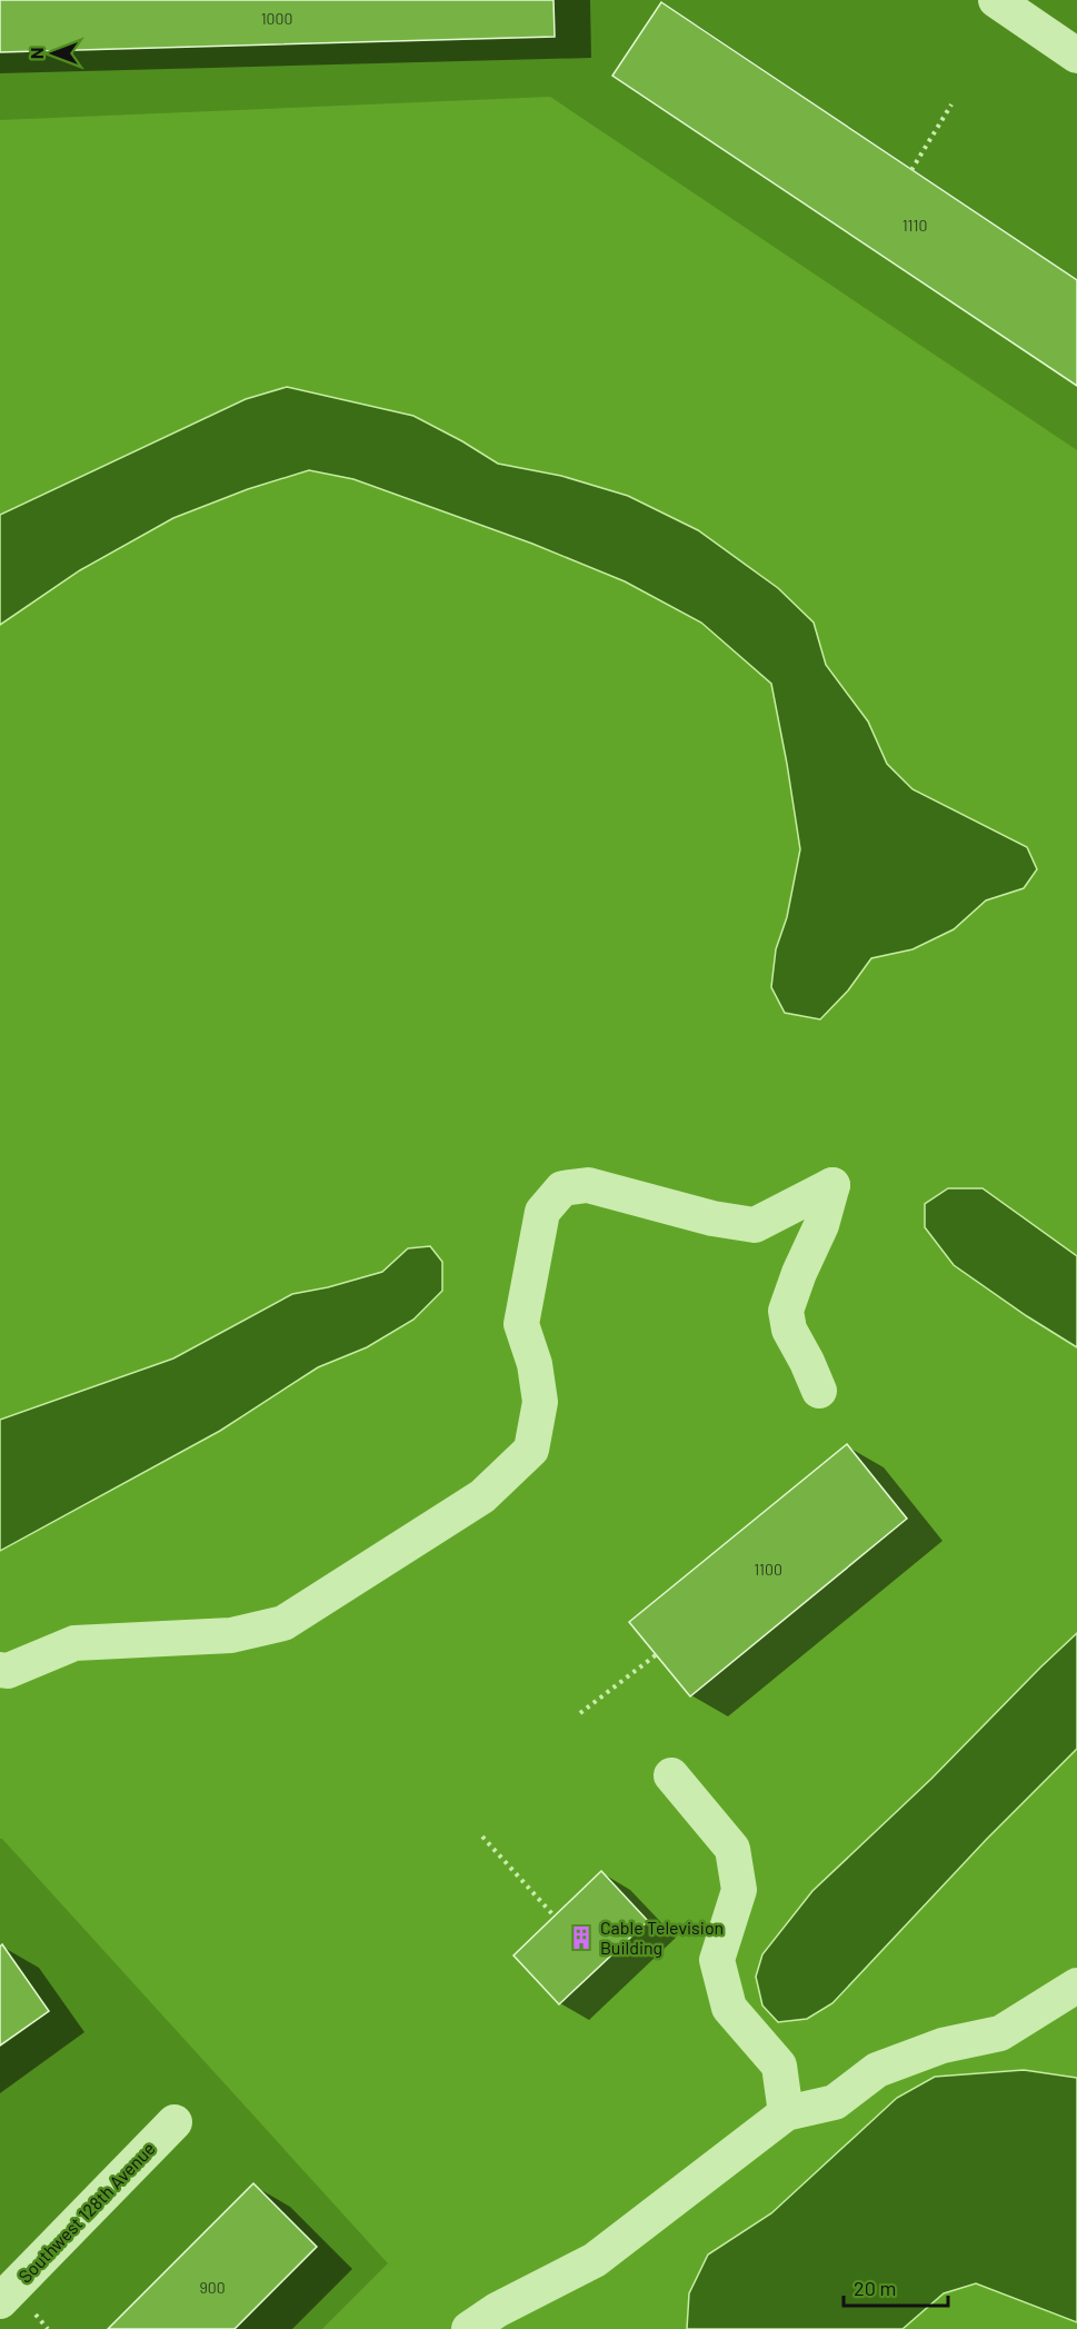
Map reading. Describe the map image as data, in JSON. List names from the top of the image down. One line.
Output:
{"streets":{"street":["Southwest 128th Avenue"]},"places":{"building":["Cable Television Building"]},"house_numbers":["1000","1110","1100","900"],"scale_bar":"20 m","north":"left"}
